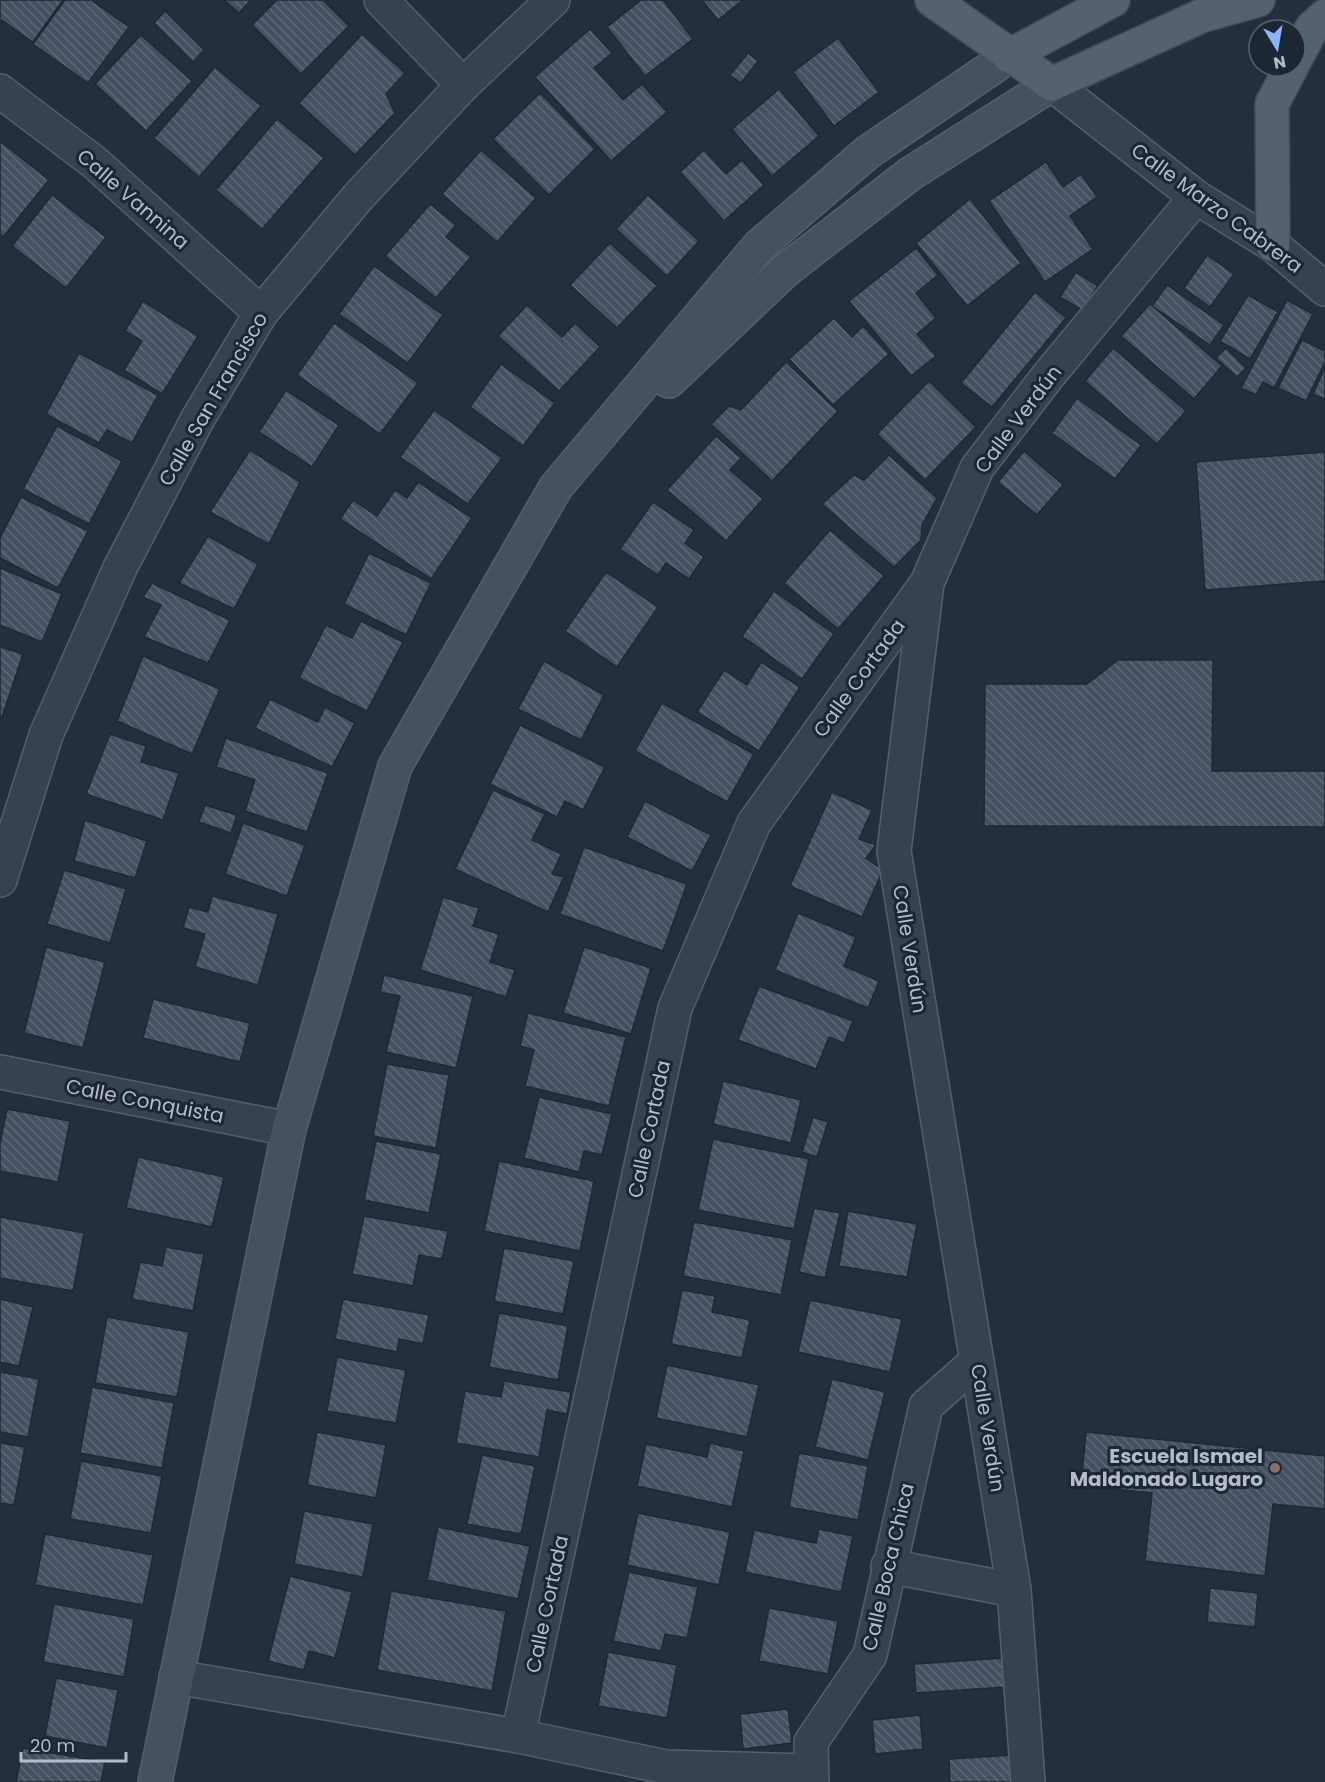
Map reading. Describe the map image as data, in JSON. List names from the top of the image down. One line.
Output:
{"streets":{"street":["Calle Vannina","Calle Marzo Cabrera","Calle San Francisco","Calle Verdún","Calle Cortada","Calle Conquista","Calle Boca Chica"]},"crossings":[["Calle Vannina","Calle San Francisco"],["Calle Marzo Cabrera","Calle Verdún"],["Calle Verdún","Calle Cortada"],["Calle Verdún","Calle Boca Chica"]],"places":["Escuela Ismael Maldonado Lugaro"],"scale_bar":"20 m","north":"bottom"}
